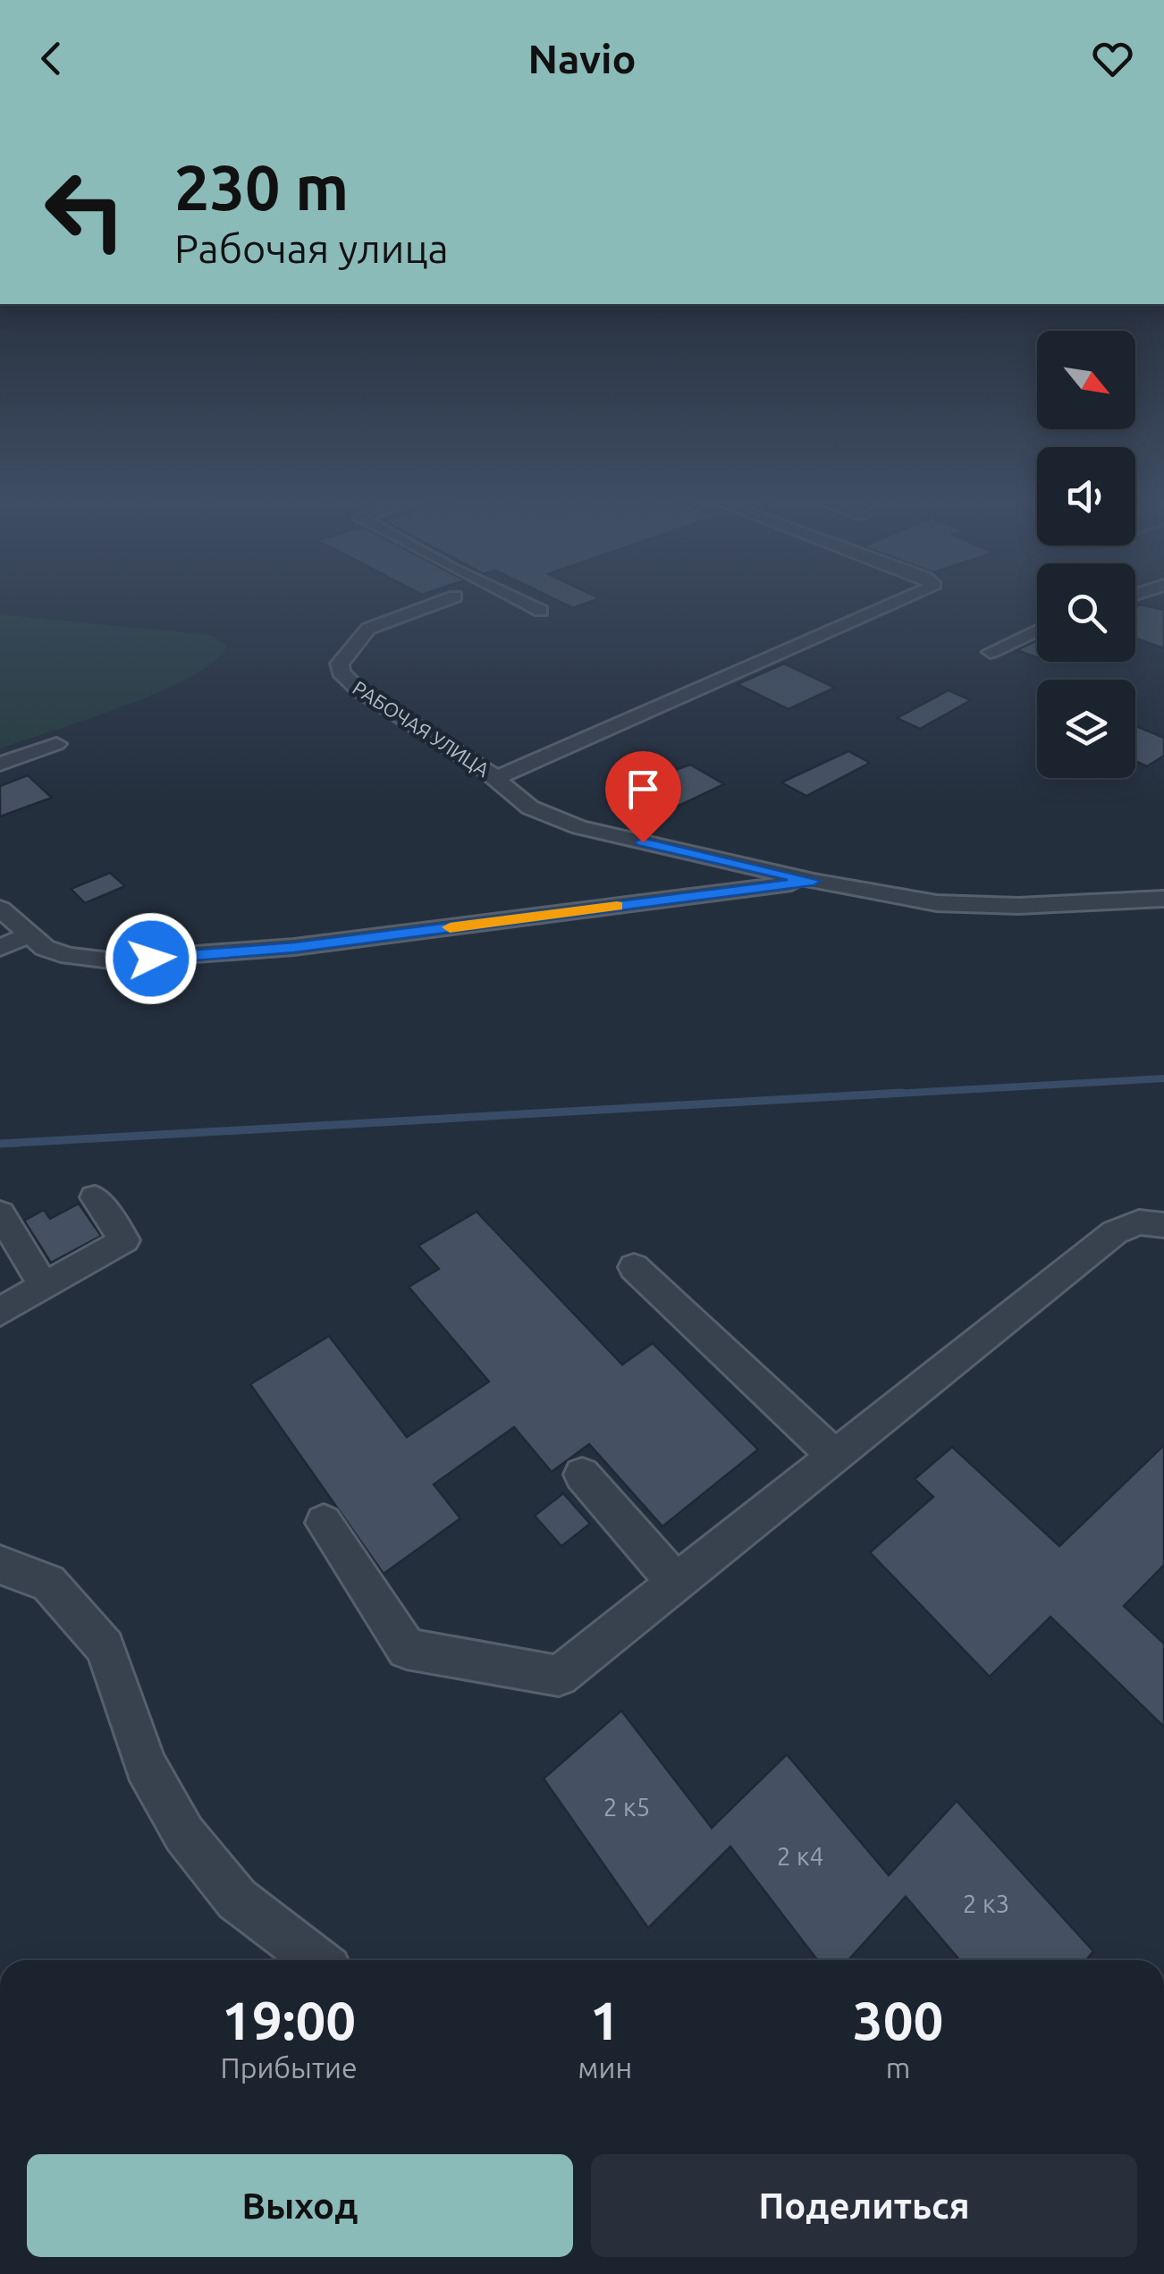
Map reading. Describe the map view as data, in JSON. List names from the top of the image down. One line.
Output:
{"streets":{"lane":["РАБОЧАЯ УЛИЦА"]},"house_numbers":["2 к5","2 к4","2 к3"],"north":"bottom right","page":{"header":"Navio","turn":["230 m","Рабочая улица"],"eta":["19:00","Прибытие","1","мин","300","m"],"buttons":["Выход","Поделиться"]}}
